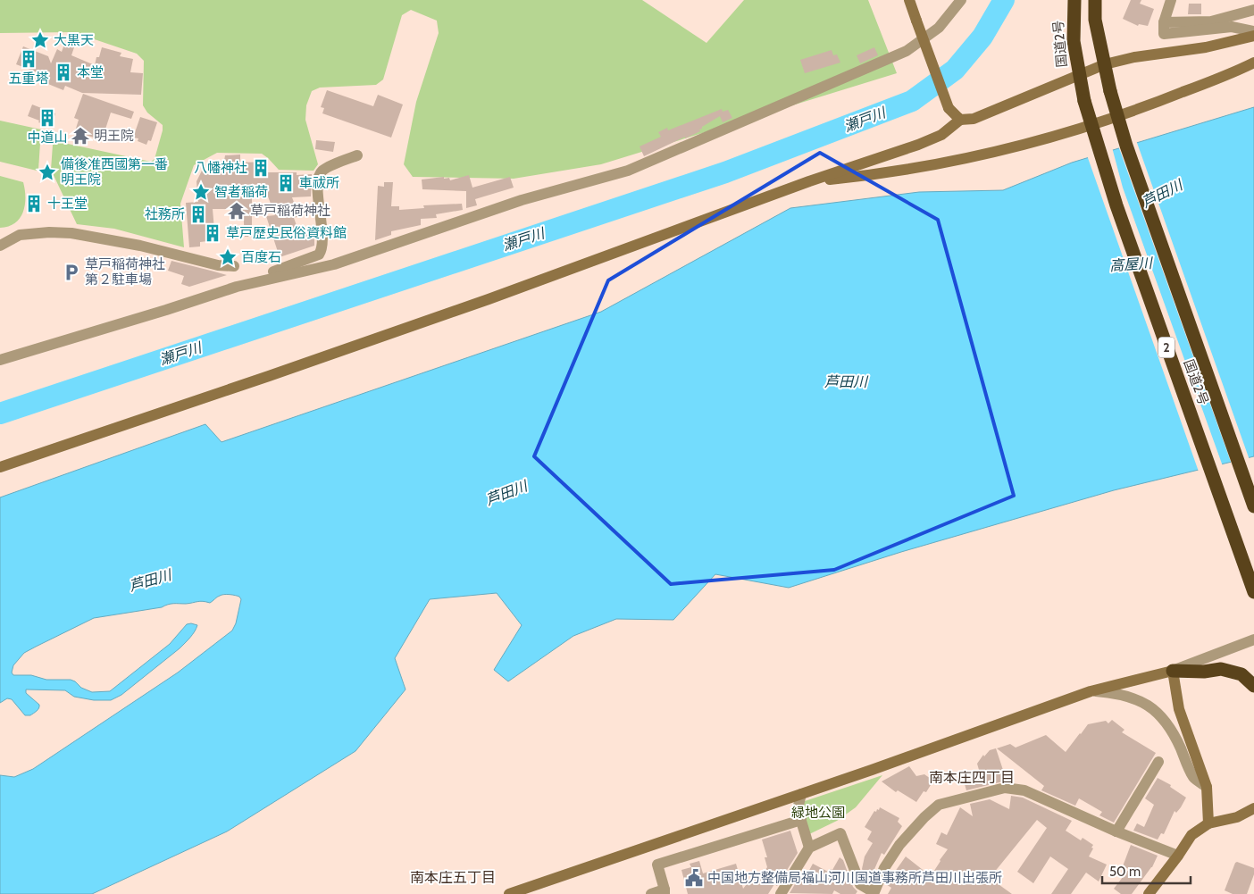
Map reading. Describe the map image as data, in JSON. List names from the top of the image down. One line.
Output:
{"streets":{"highway":["国道2号","2"]},"districts":["南本庄四丁目","南本庄五丁目"],"water":["瀬戸川","芦田川","高屋川"],"parks":["緑地公園"],"places":{"place":["大黒天","備後准西國第一番 明王院","智者稲荷","百度石"],"building":["五重塔","本堂","中道山","八幡神社","車祓所","十王堂","社務所","草戸歴史民俗資料館"],"temple":["明王院","草戸稲荷神社"],"parking":["草戸稲荷神社 第２駐車場"],"public building":["中国地方整備局福山河川国道事務所芦田川出張所"]},"scale_bar":"50 m"}
